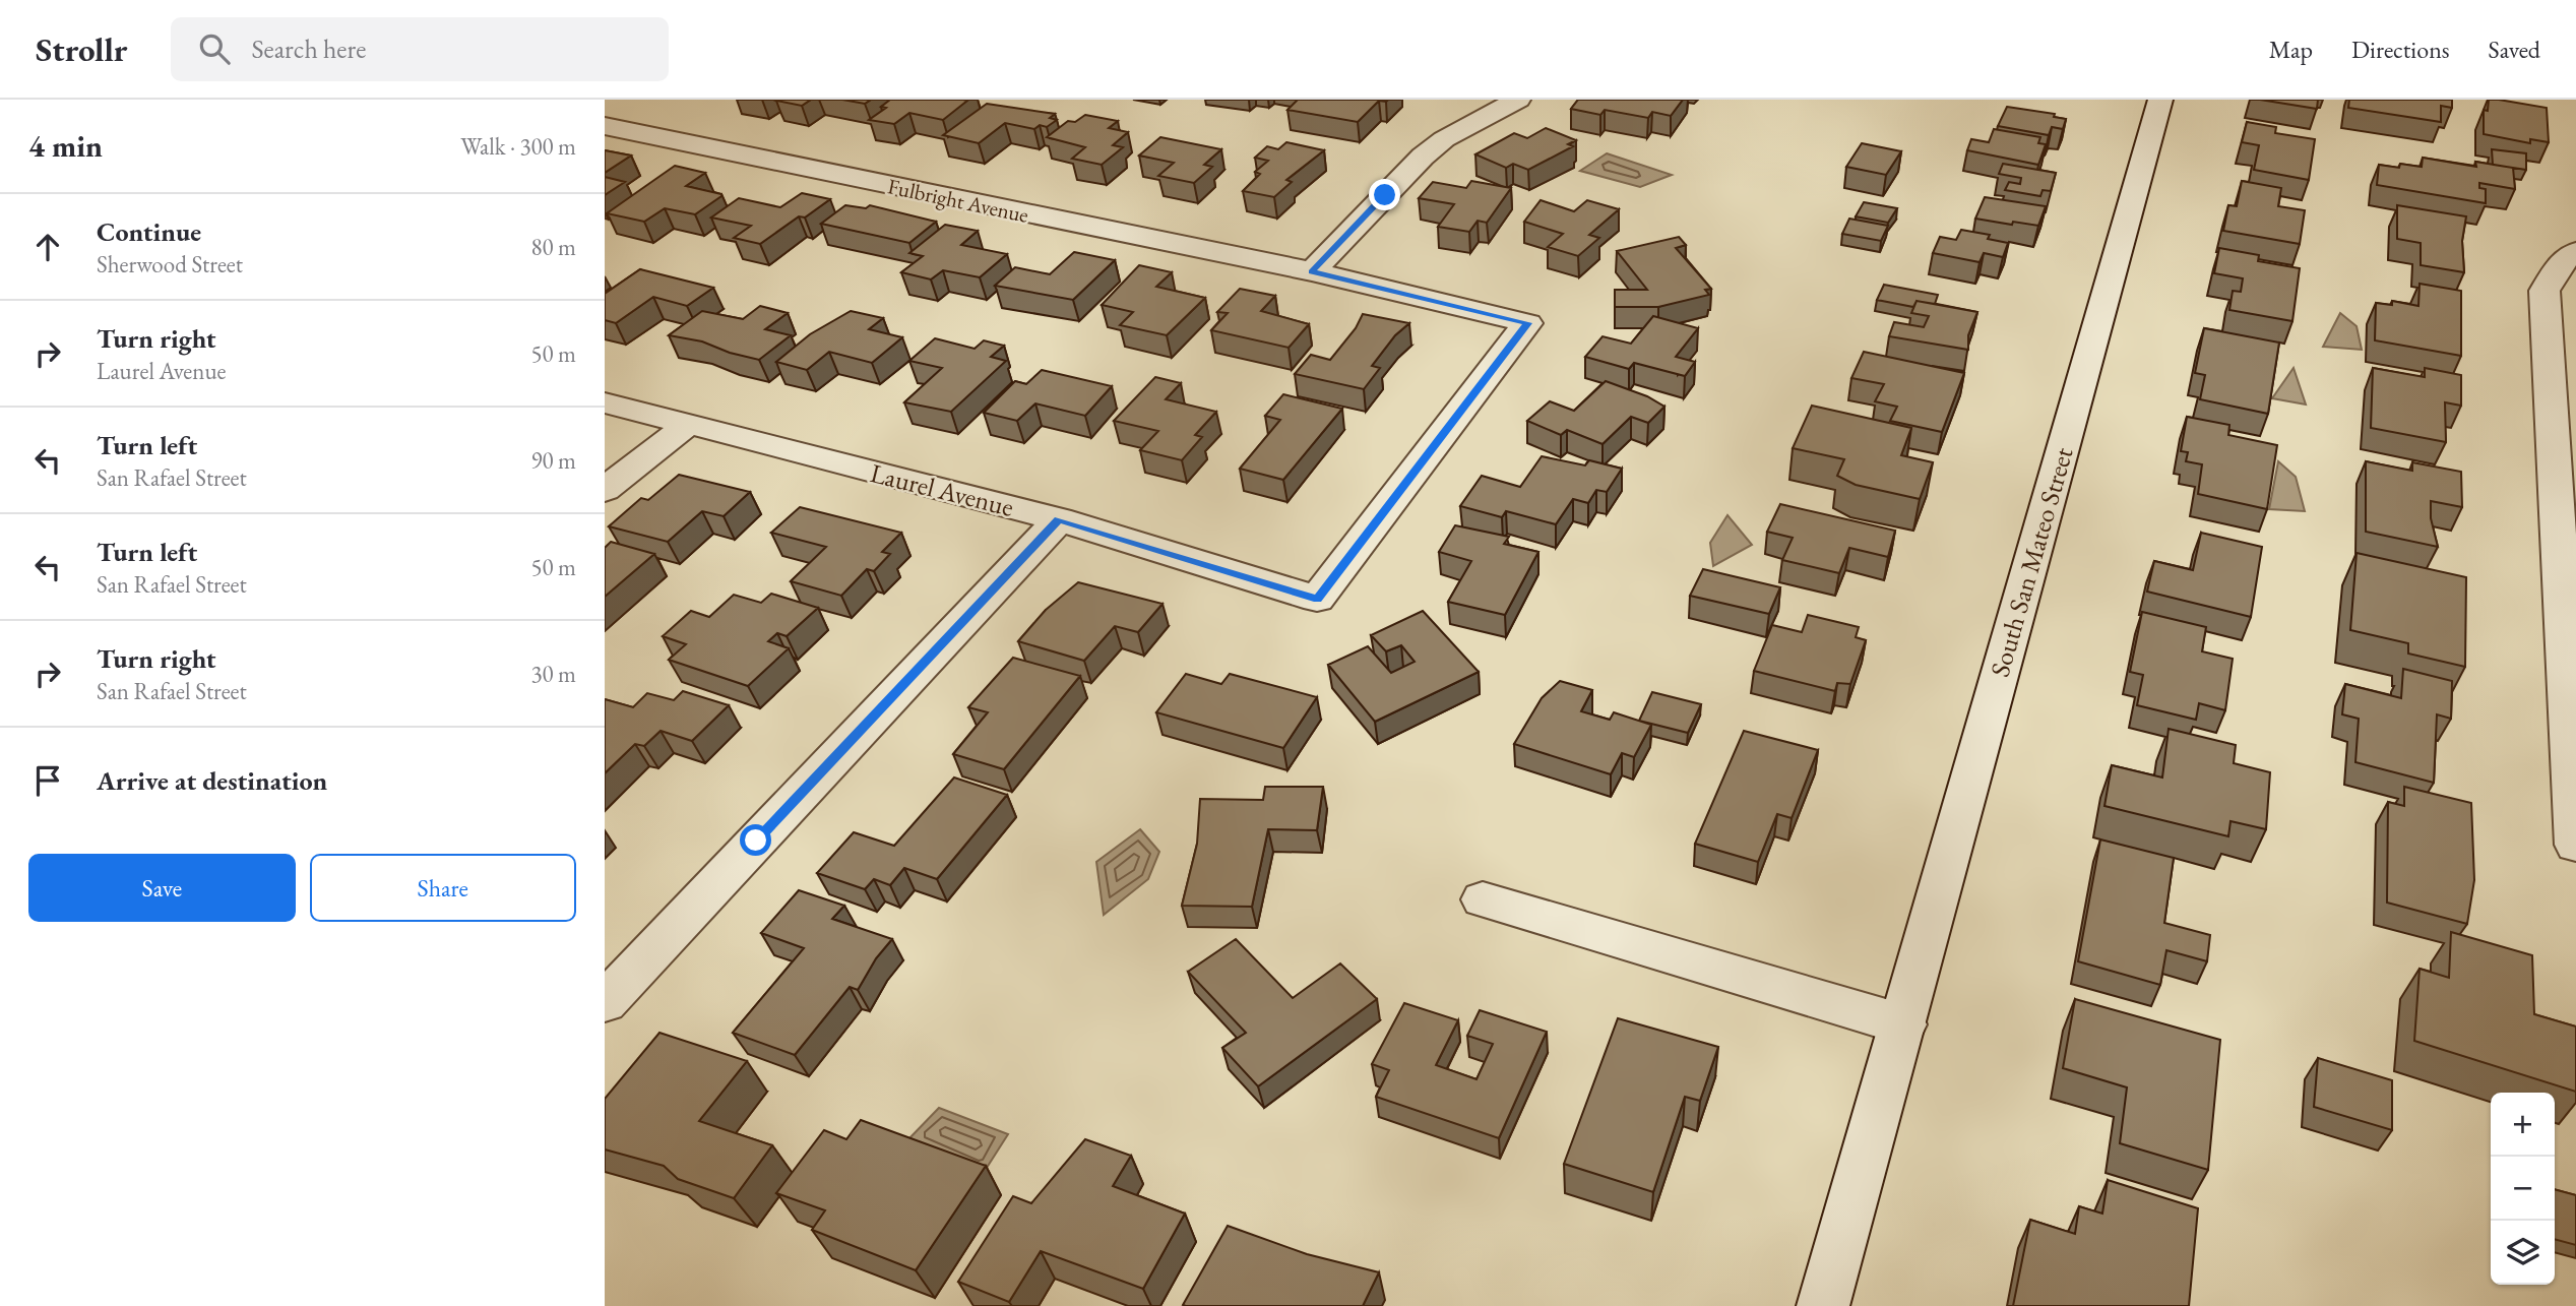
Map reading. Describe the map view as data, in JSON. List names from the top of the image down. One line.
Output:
{"streets":{"street":["Fulbright Avenue","Laurel Avenue","South San Mateo Street"]},"crossings":[["Fulbright Avenue","Laurel Avenue"]],"page":{"header":"Strollr","search":"Search here","nav":["Map","Directions","Saved"],"heading":["4 min","Walk · 300 m"],"list":[["Continue","Sherwood Street","80 m"],["Turn right","Laurel Avenue","50 m"],["Turn left","San Rafael Street","90 m"],["Turn left","San Rafael Street","50 m"],["Turn right","San Rafael Street","30 m"],"Arrive at destination"],"buttons":["Save","Share"],"map_buttons":["+","−"]}}
